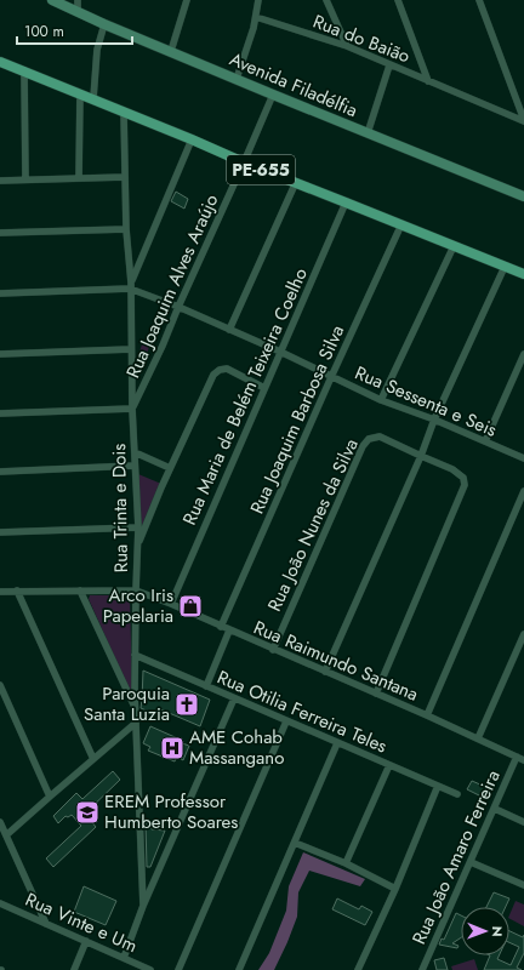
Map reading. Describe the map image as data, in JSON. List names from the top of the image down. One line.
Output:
{"streets":{"main road":["PE-655"],"street":["Rua do Baião","Avenida Filadélfia","Rua Joaquim Alves Araújo","Rua Maria de Belém Teixeira Coelho","Rua Sessenta e Seis","Rua Joaquim Barbosa Silva","Rua Trinta e Dois","Rua João Nunes da Silva","Rua Raimundo Santana","Rua Otilia Ferreira Teles","Rua João Amaro Ferreira","Rua Vinte e Um"]},"crossings":[["Avenida Filadélfia","Rua Joaquim Alves Araújo"],["PE-655","Rua Joaquim Alves Araújo"],["PE-655","Rua Maria de Belém Teixeira Coelho"],["PE-655","Rua Joaquim Barbosa Silva"],["PE-655","Rua Trinta e Dois"],["Rua Joaquim Alves Araújo","Rua Sessenta e Seis"],["Rua Joaquim Alves Araújo","Rua Trinta e Dois"],["Rua Maria de Belém Teixeira Coelho","Rua Sessenta e Seis"],["Rua Maria de Belém Teixeira Coelho","Rua Raimundo Santana"],["Rua Sessenta e Seis","Rua Joaquim Barbosa Silva"],["Rua Sessenta e Seis","Rua Trinta e Dois"],["Rua Joaquim Barbosa Silva","Rua Raimundo Santana"],["Rua Trinta e Dois","Rua Raimundo Santana"],["Rua Trinta e Dois","Rua Otilia Ferreira Teles"],["Rua João Nunes da Silva","Rua Raimundo Santana"],["Rua Raimundo Santana","Rua João Amaro Ferreira"]],"places":{"shop":["Arco Iris Papelaria"],"church":["Paroquia Santa Luzia"],"hospital":["AME Cohab Massangano"],"school or university":["EREM Professor Humberto Soares"]},"scale_bar":"100 m","north":"right"}
